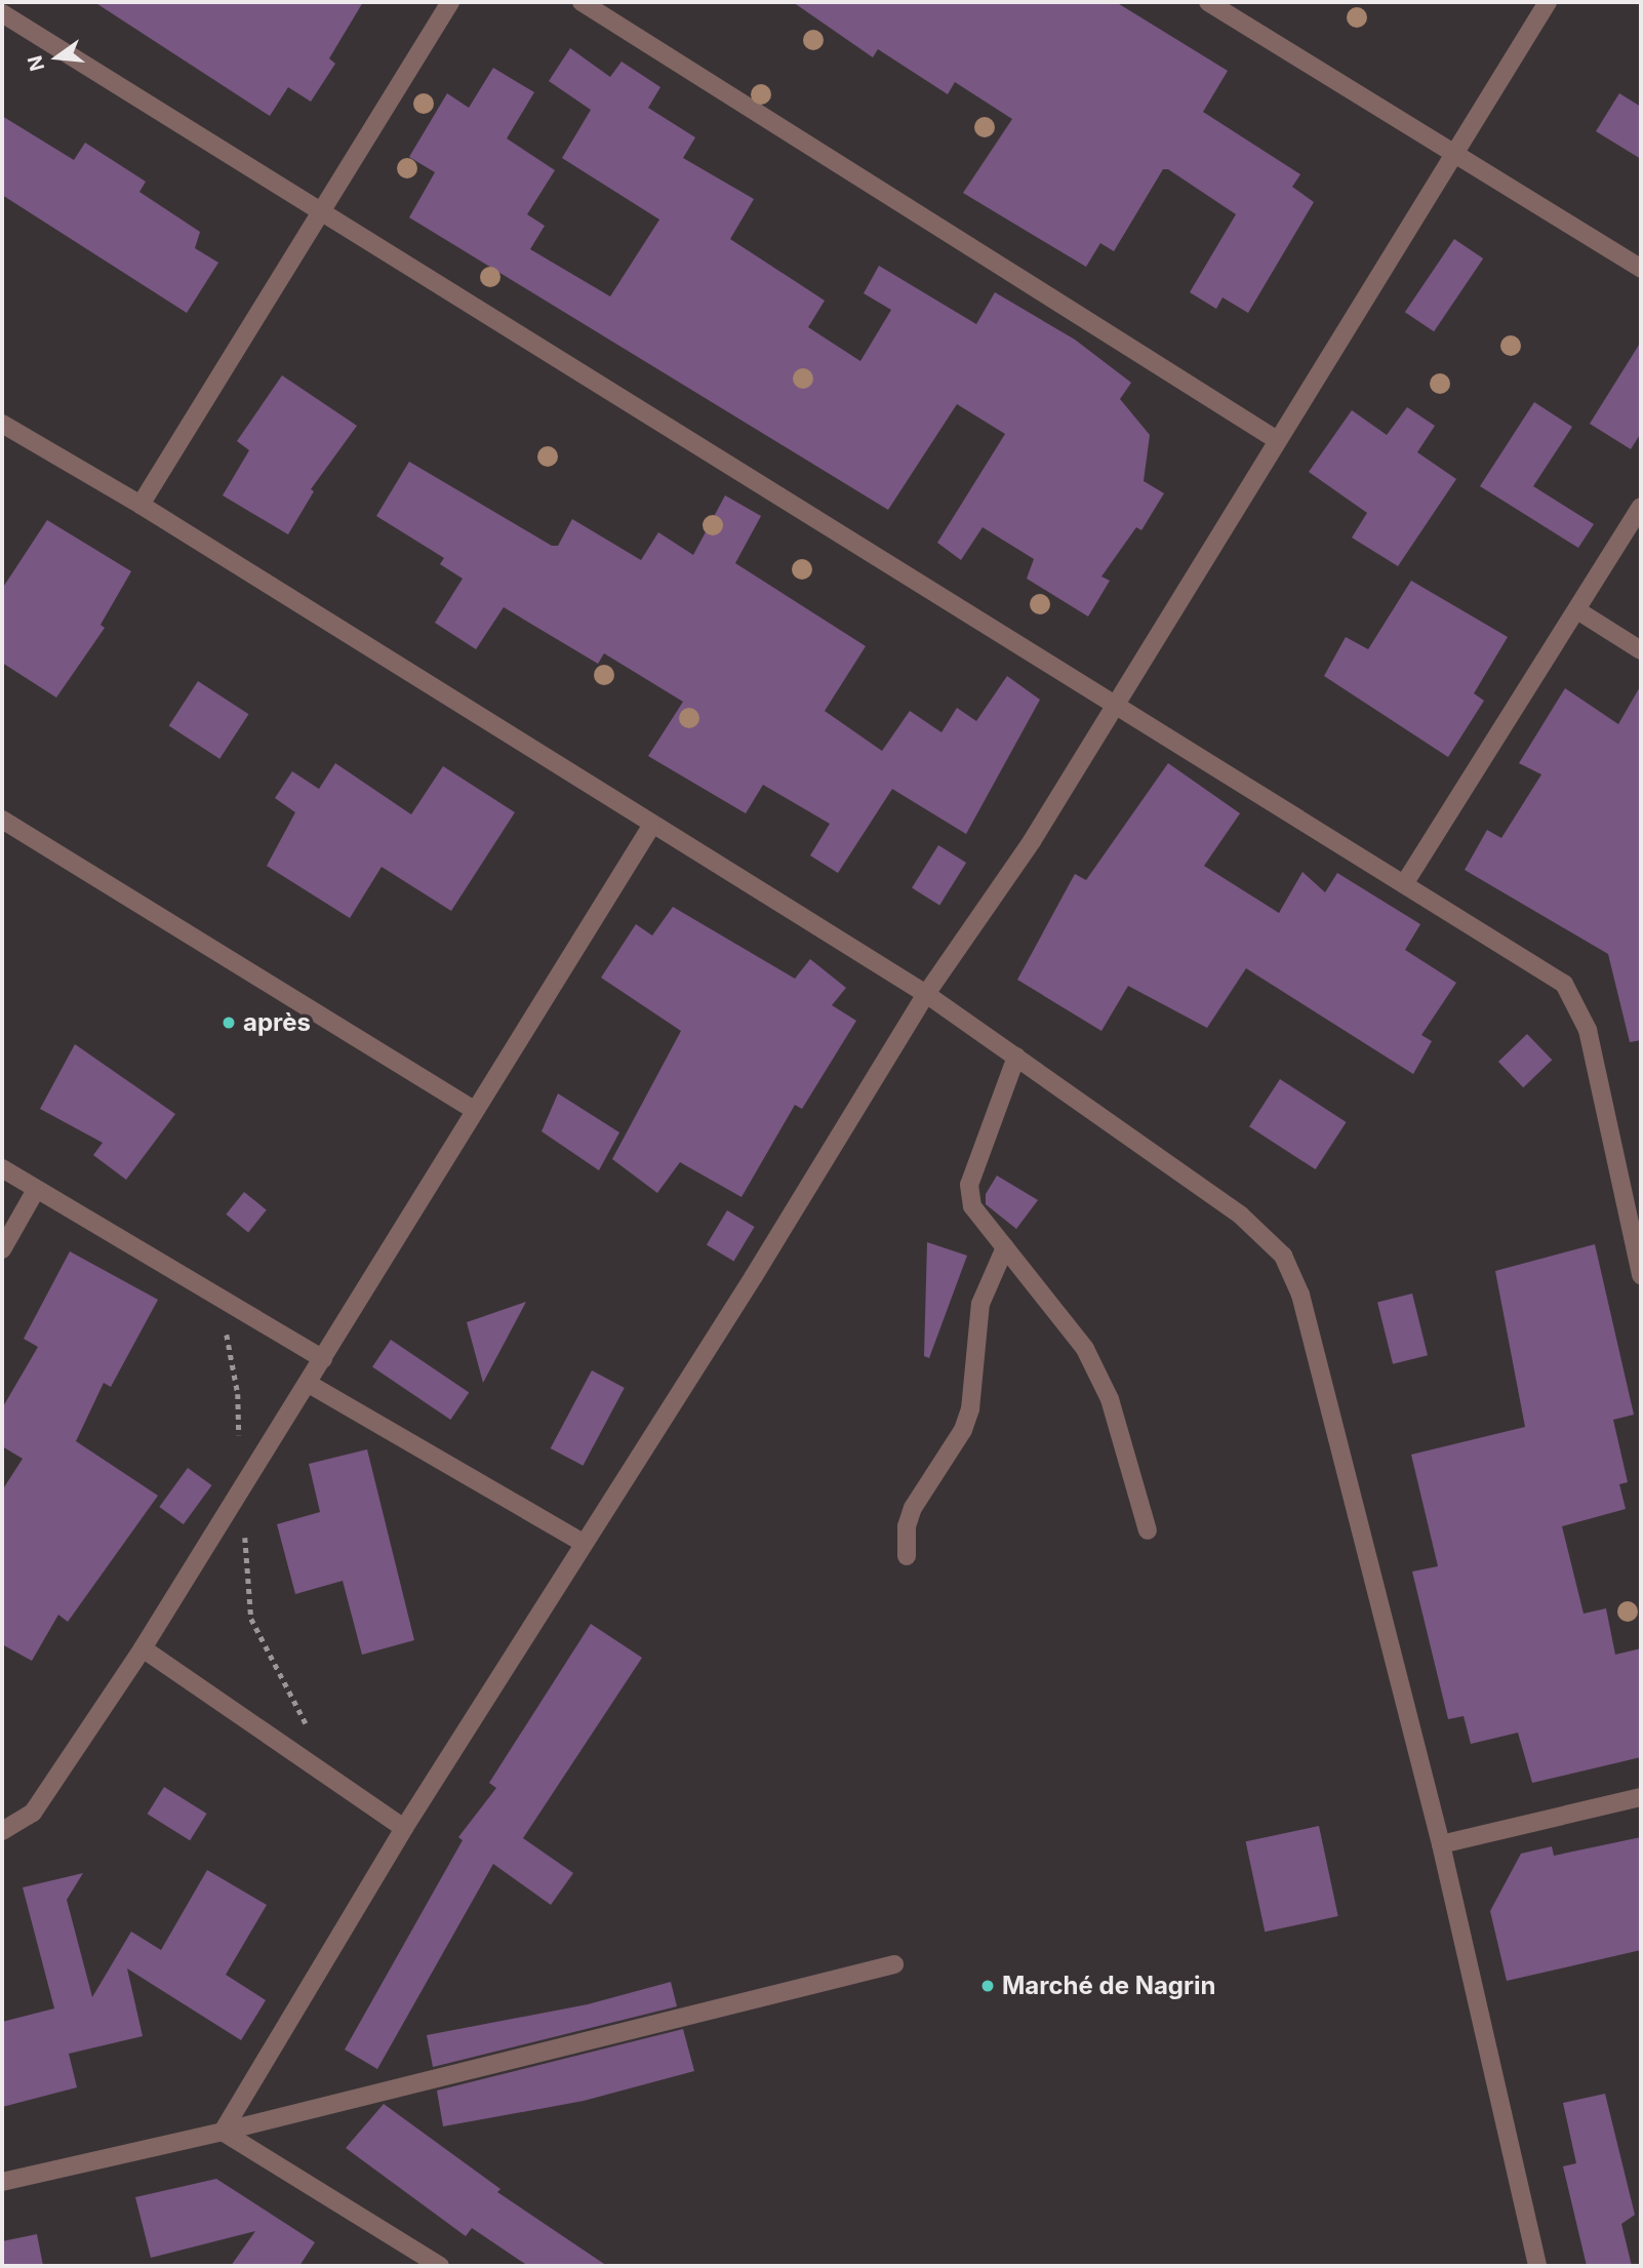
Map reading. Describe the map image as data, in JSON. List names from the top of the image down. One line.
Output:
{"places":["après","Marché de Nagrin"],"north":"left"}
